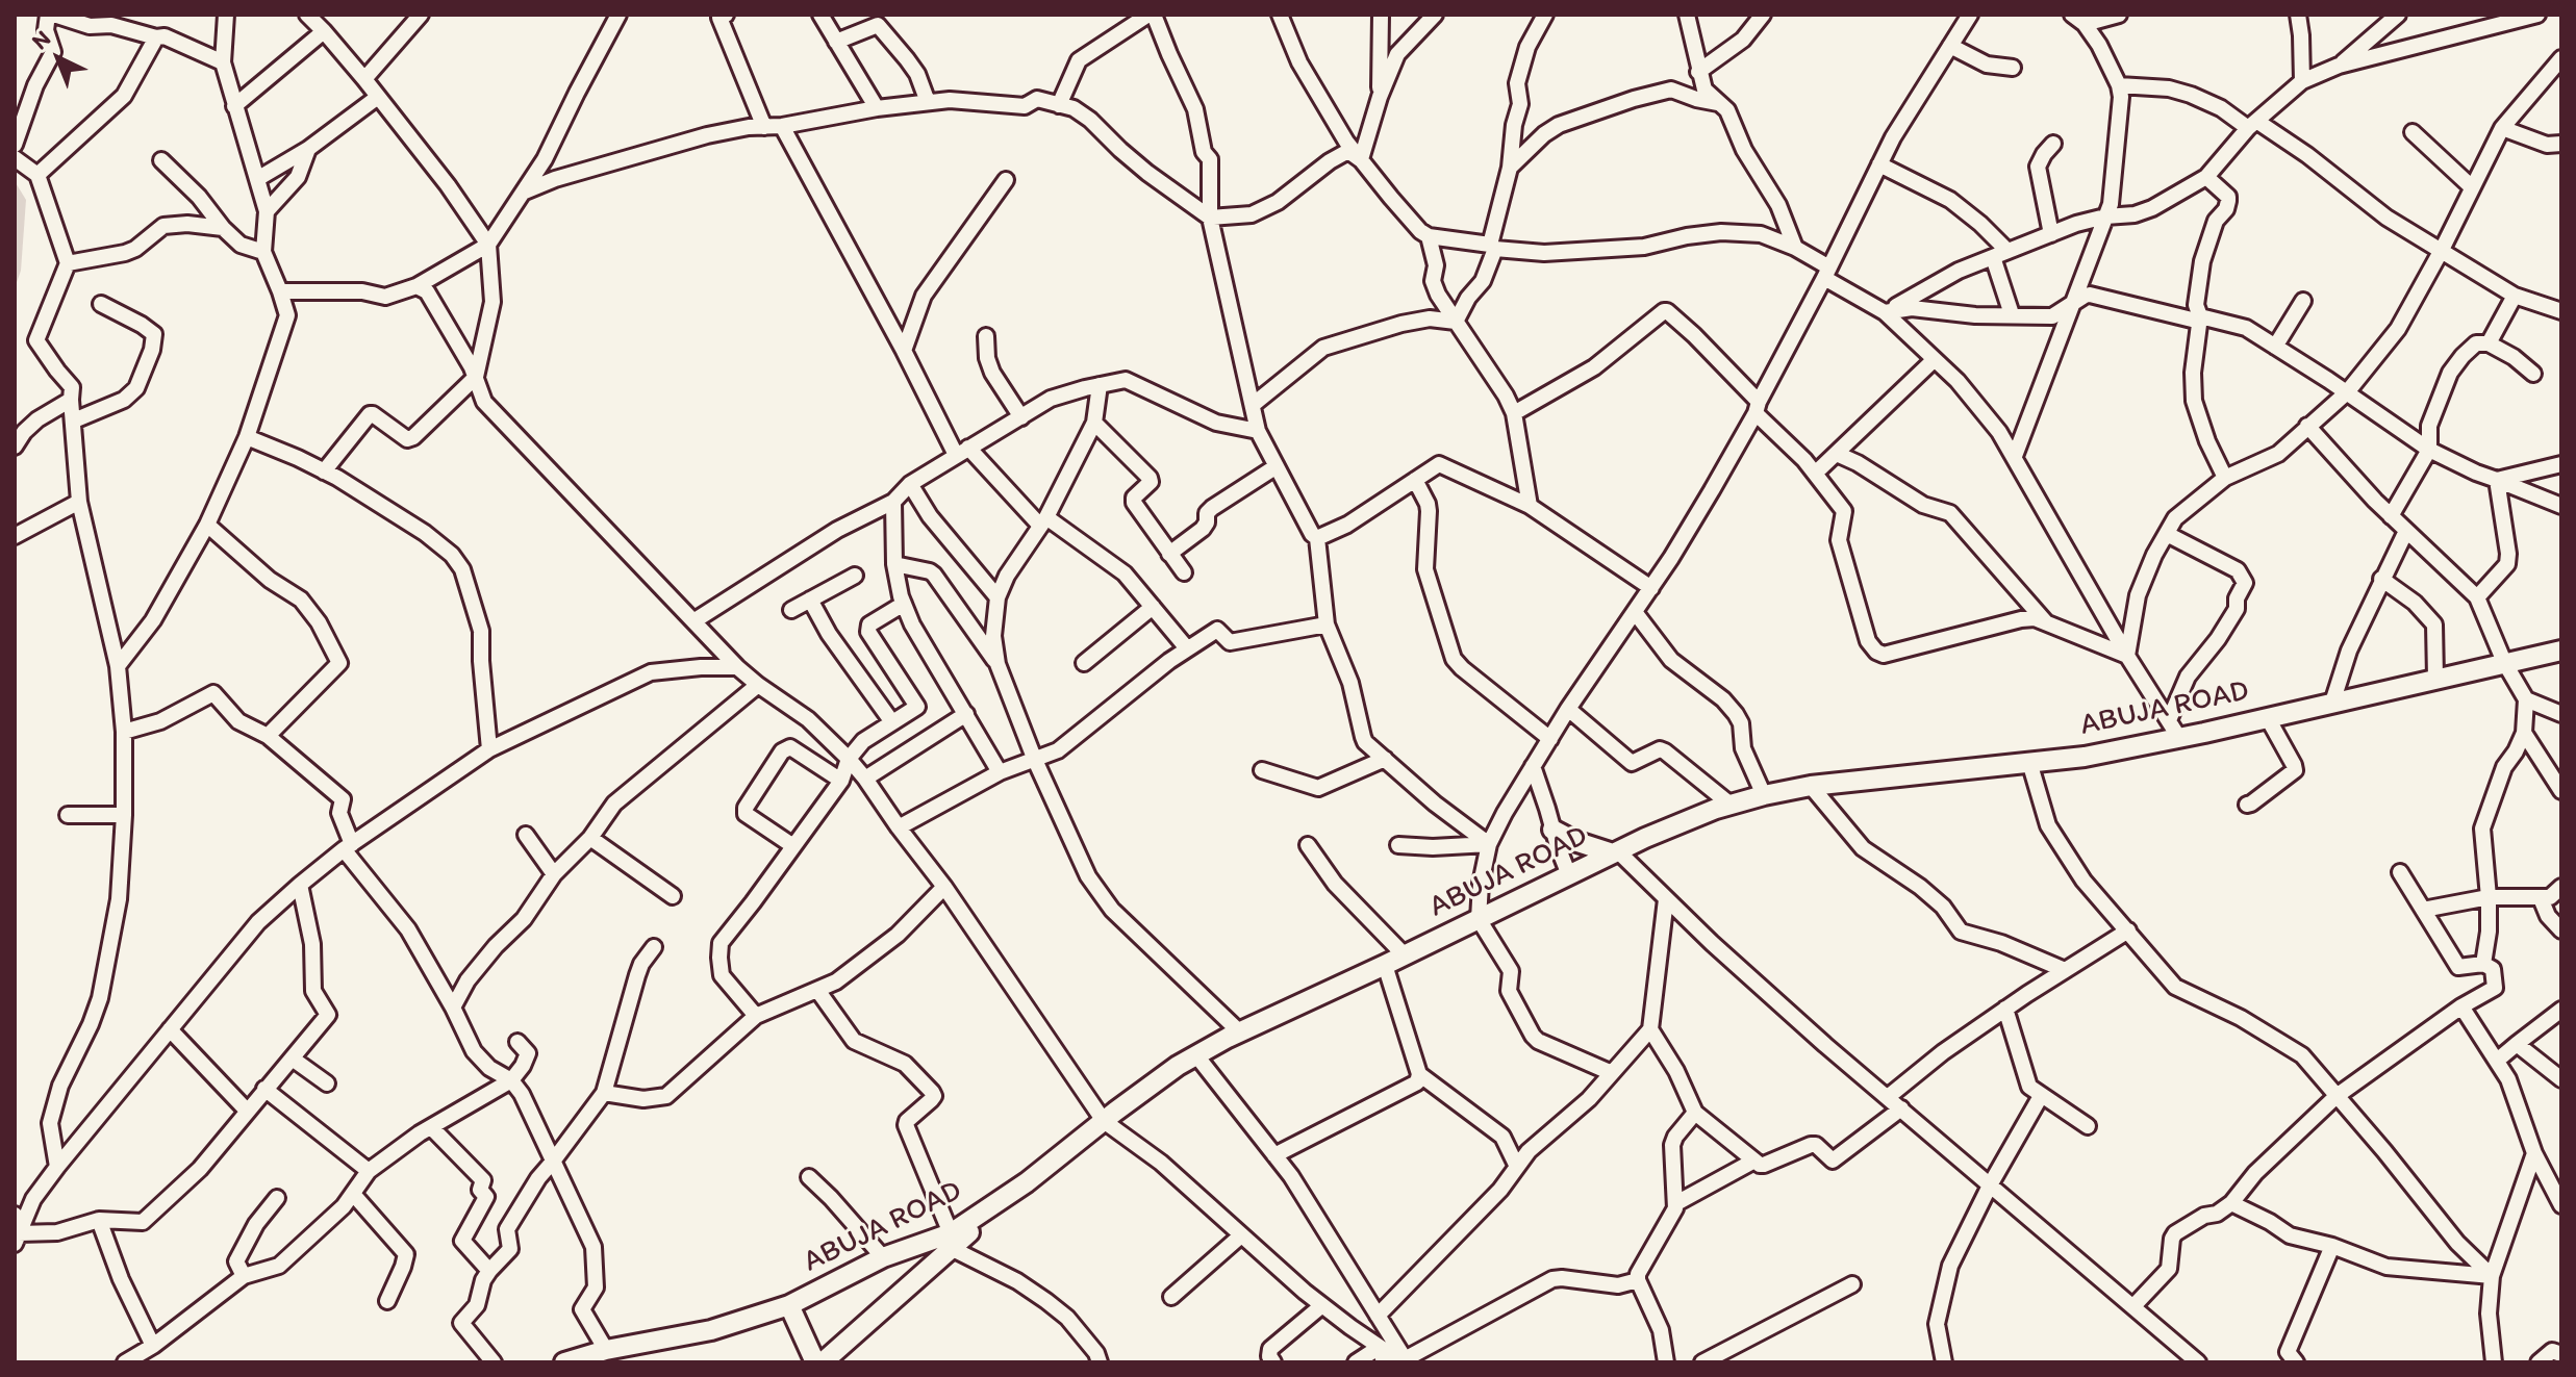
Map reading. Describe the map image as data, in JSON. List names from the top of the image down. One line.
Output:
{"streets":{"main road":["ABUJA ROAD"]},"north":"top left"}
